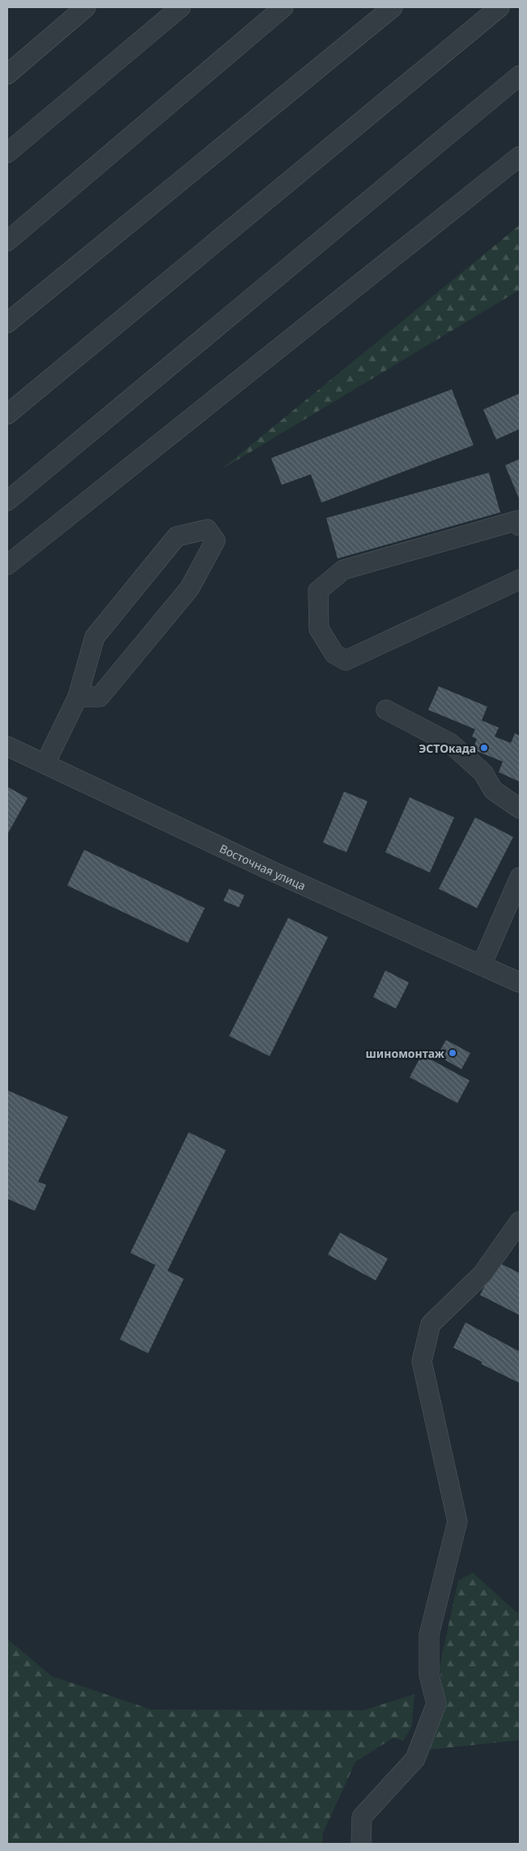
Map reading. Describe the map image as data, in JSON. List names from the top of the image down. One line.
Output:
{"streets":{"street":["Восточная улица"]},"places":["ЭСТОкада","шиномонтаж"]}
